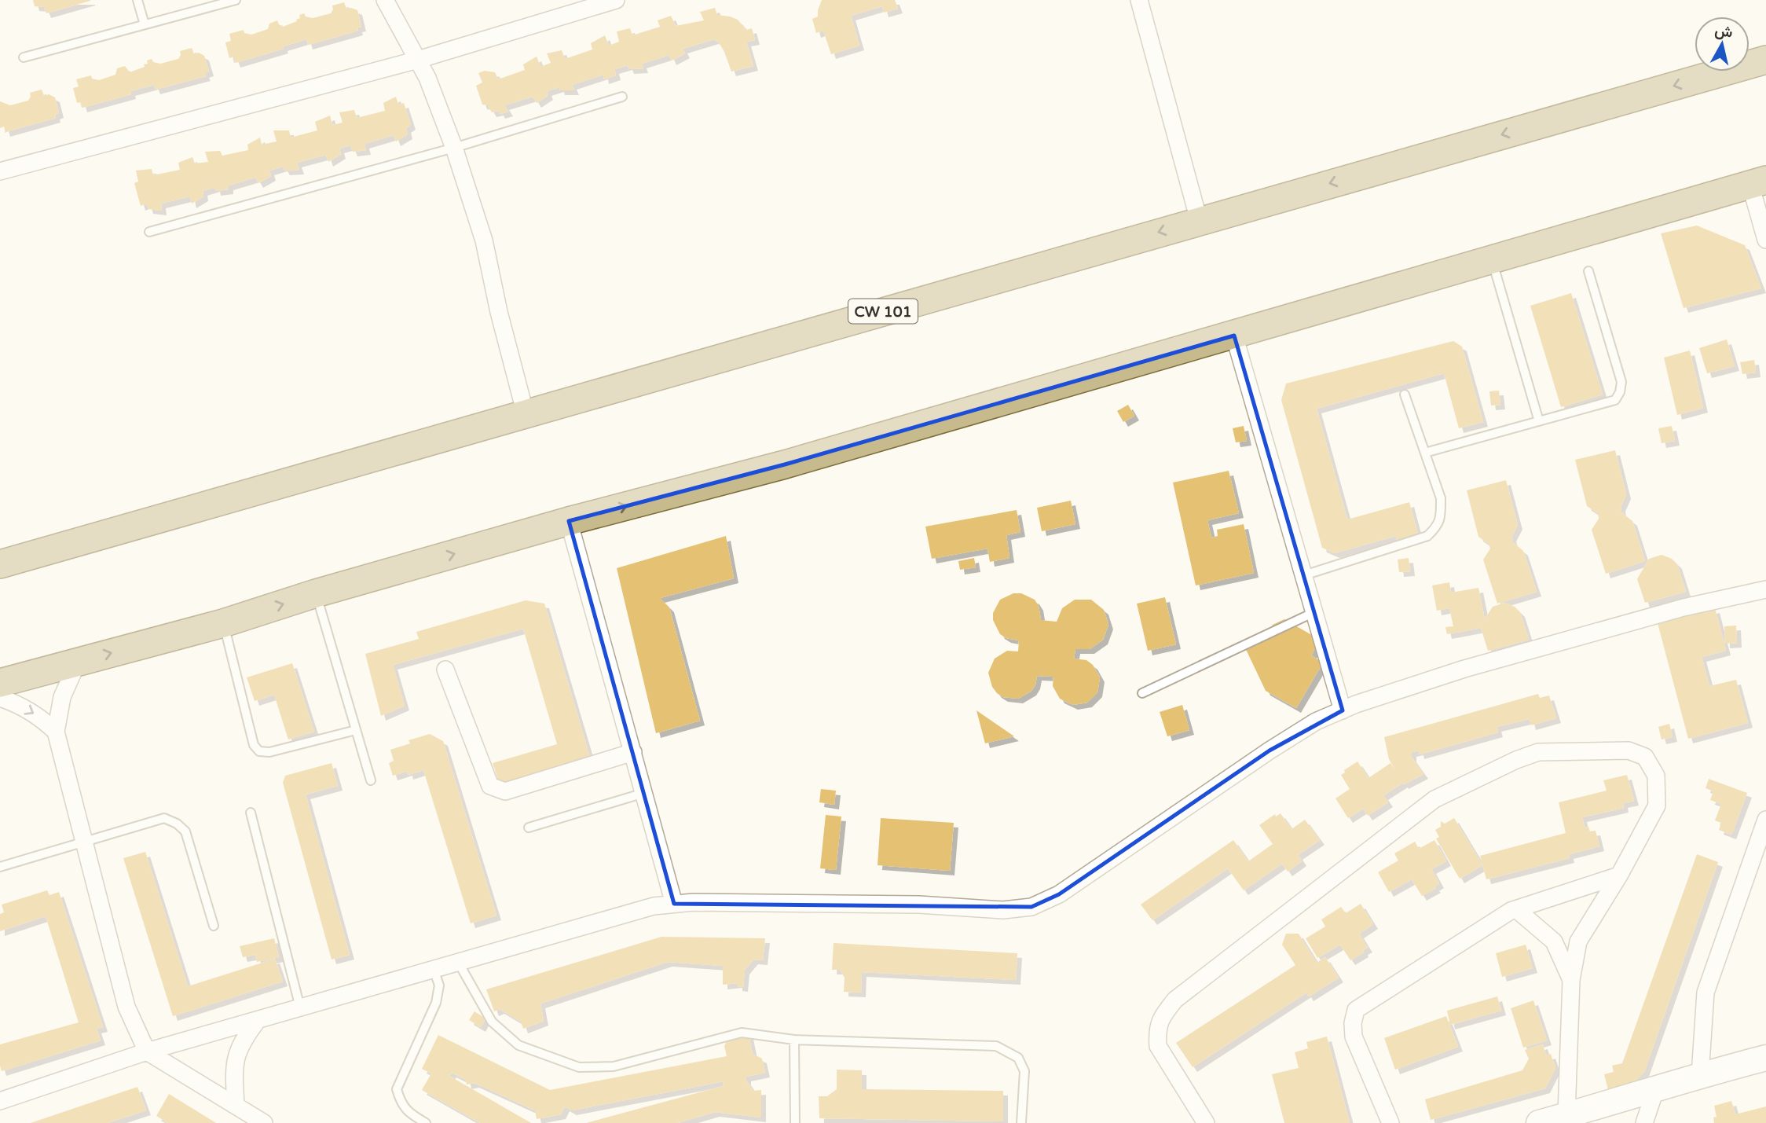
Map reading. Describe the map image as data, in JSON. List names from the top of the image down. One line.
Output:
{"streets":{"main road":["CW 101"]},"north":"top"}
